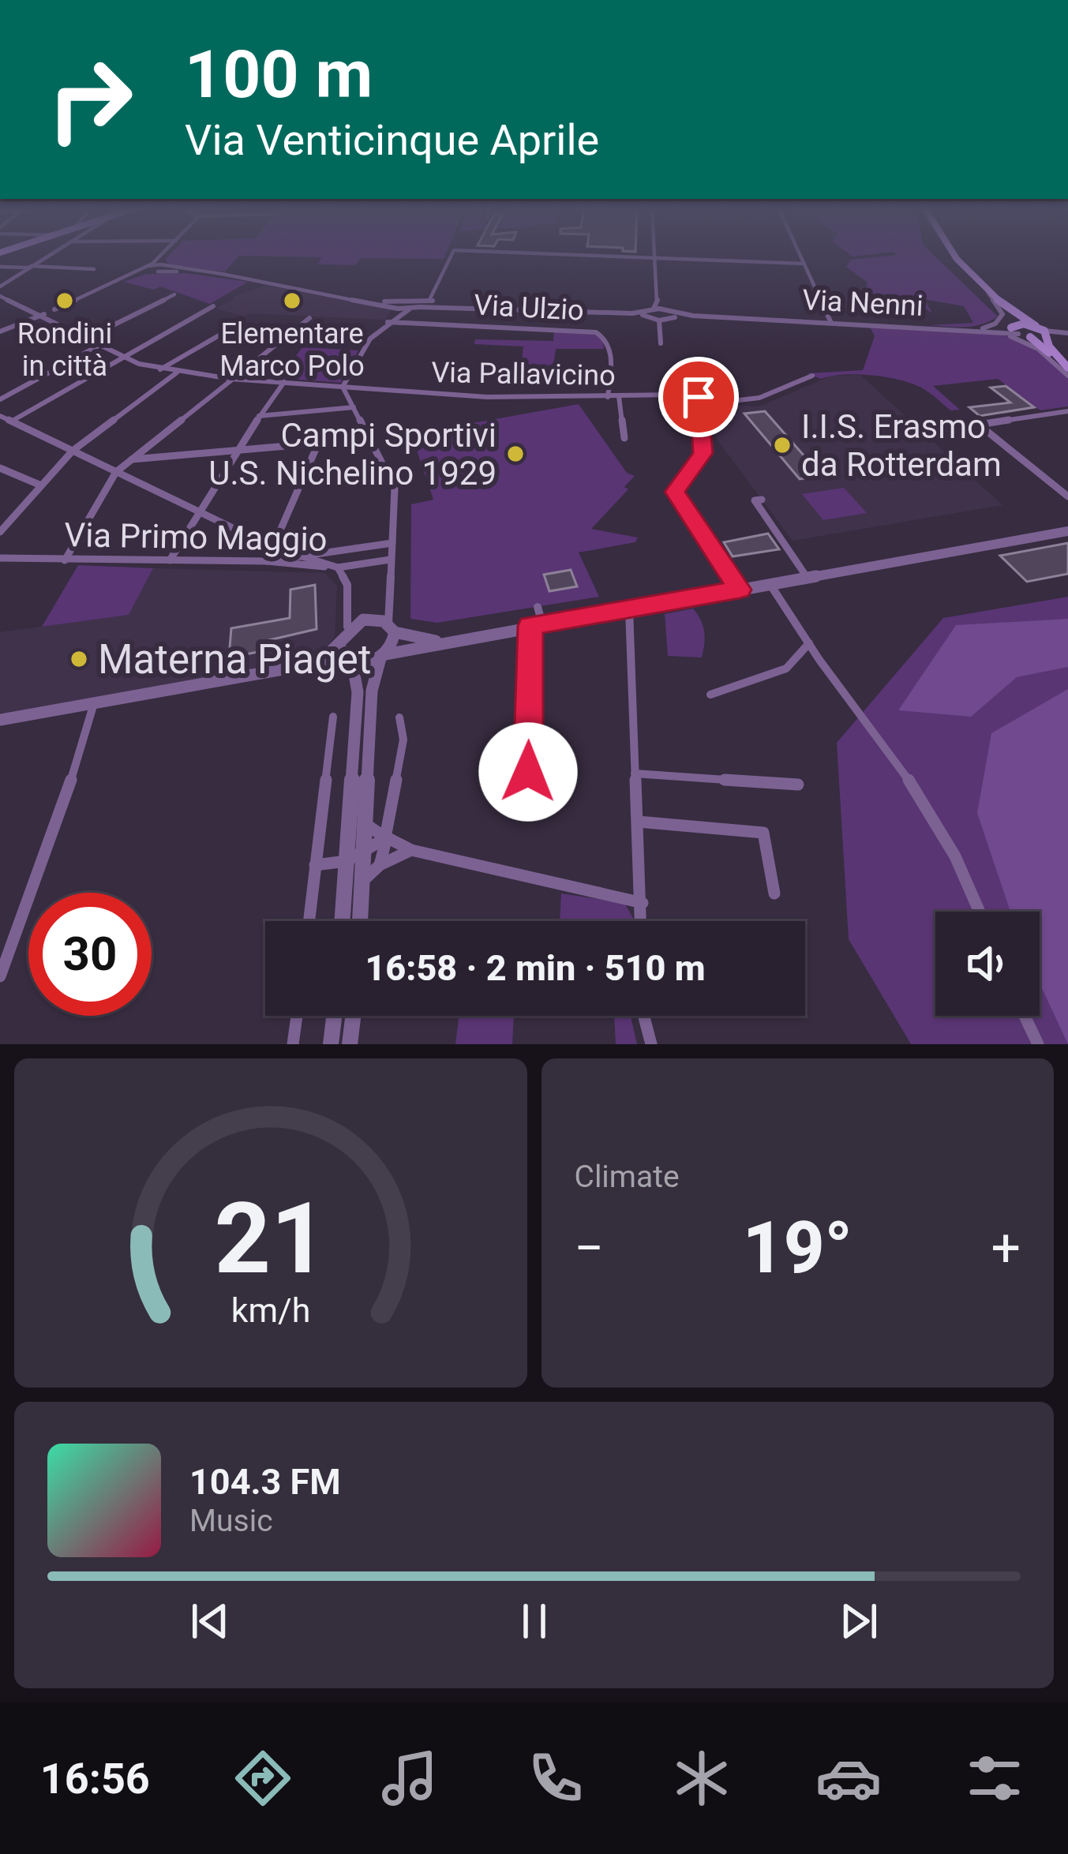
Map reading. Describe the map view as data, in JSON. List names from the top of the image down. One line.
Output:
{"streets":{"street":["Via Nenni","Via Ulzio","Via Pallavicino","Via Primo Maggio"]},"crossings":[["Via Ulzio","Via Pallavicino"]],"places":["Rondini in città","Elementare Marco Polo","I.I.S. Erasmo da Rotterdam","Campi Sportivi U.S. Nichelino 1929","Materna Piaget"],"page":{"turn":["100 m","Via Venticinque Aprile"],"limit":"30","trip":"16:58 · 2 min · 510 m","tile":"Climate","heat":["−","19°","+"],"song":["104.3 FM","Music"],"tabs":"16:56","gauge":["21","km/h"]}}
